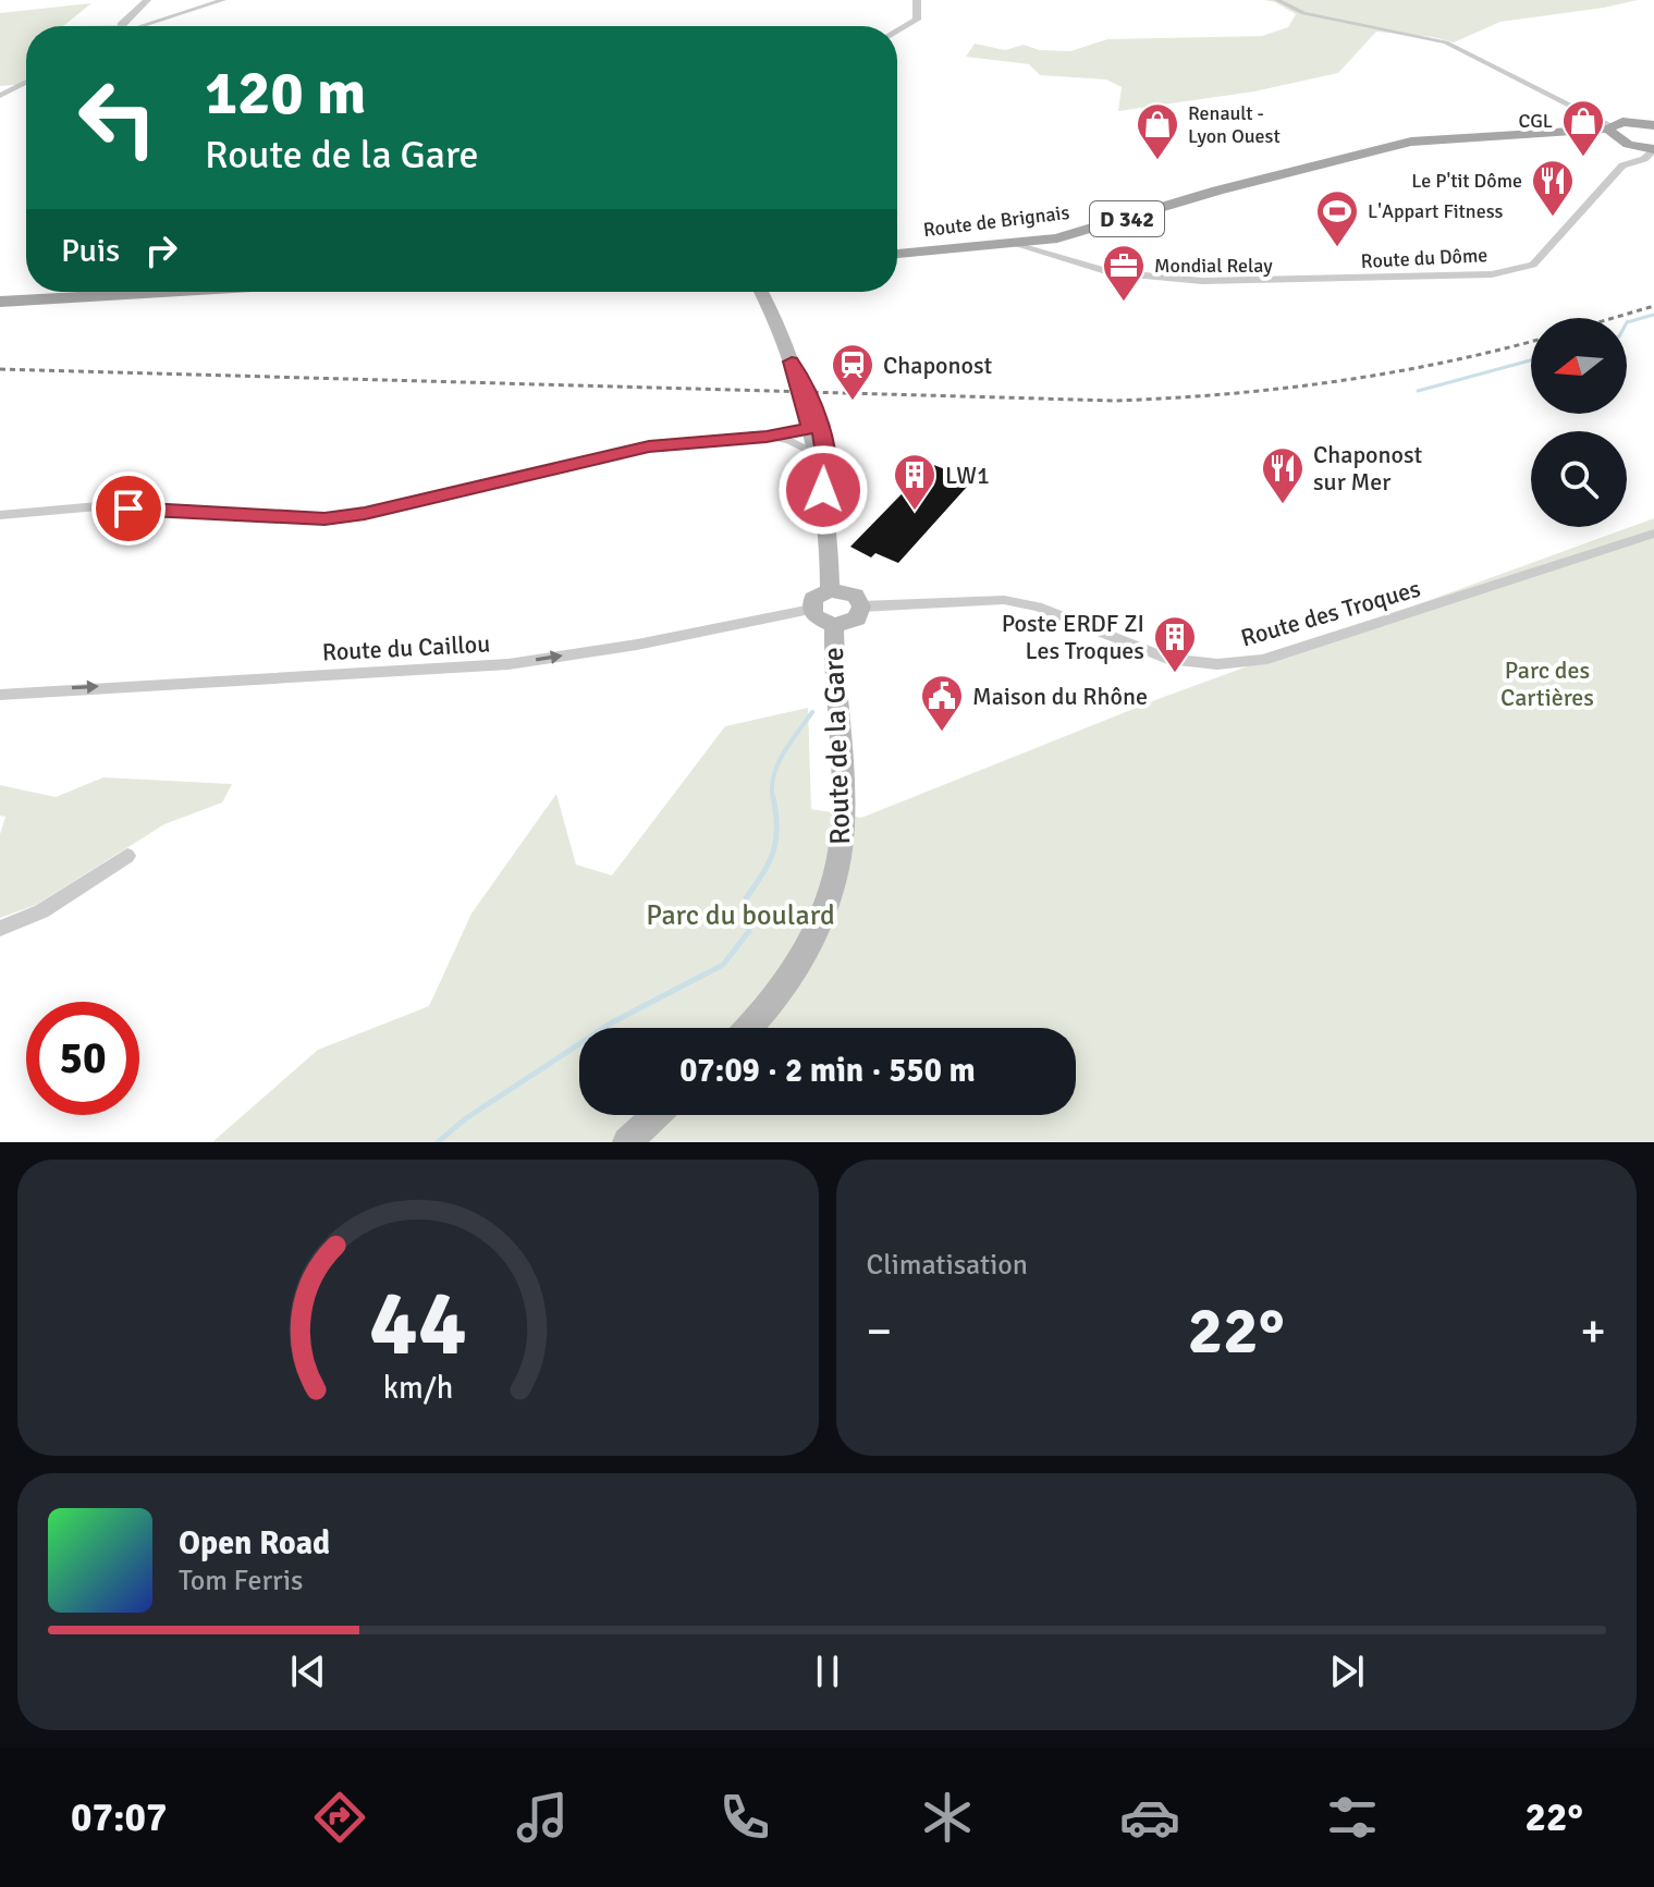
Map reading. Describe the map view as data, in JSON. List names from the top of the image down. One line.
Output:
{"streets":{"main road":["D 342","Route de Brignais","Route de la Gare"],"street":["Route du Dôme","Route des Troques","Route du Caillou"]},"crossings":[["Route de Brignais","Route du Dôme"],["Route des Troques","Route du Caillou"],["Route des Troques","Route de la Gare"],["Route du Caillou","Route de la Gare"]],"one_way":["Route du Caillou"],"parks":["Parc des Cartières","Parc du boulard"],"places":{"shop":["CGL","Renault - Lyon Ouest"],"restaurant":["Le P'tit Dôme","Chaponost sur Mer"],"sports":["L'Appart Fitness"],"office":["Mondial Relay"],"station":["Chaponost"],"building":["LW1","Poste ERDF ZI Les Troques"],"public building":["Maison du Rhône"]},"north":"left","page":{"turn":["120 m","Route de la Gare"],"then":"Puis","limit":"50","trip":"07:09 · 2 min · 550 m","tile":"Climatisation","heat":["−","22°","+"],"song":["Open Road","Tom Ferris"],"tabs":["07:07","22°"],"gauge":["44","km/h"]}}
